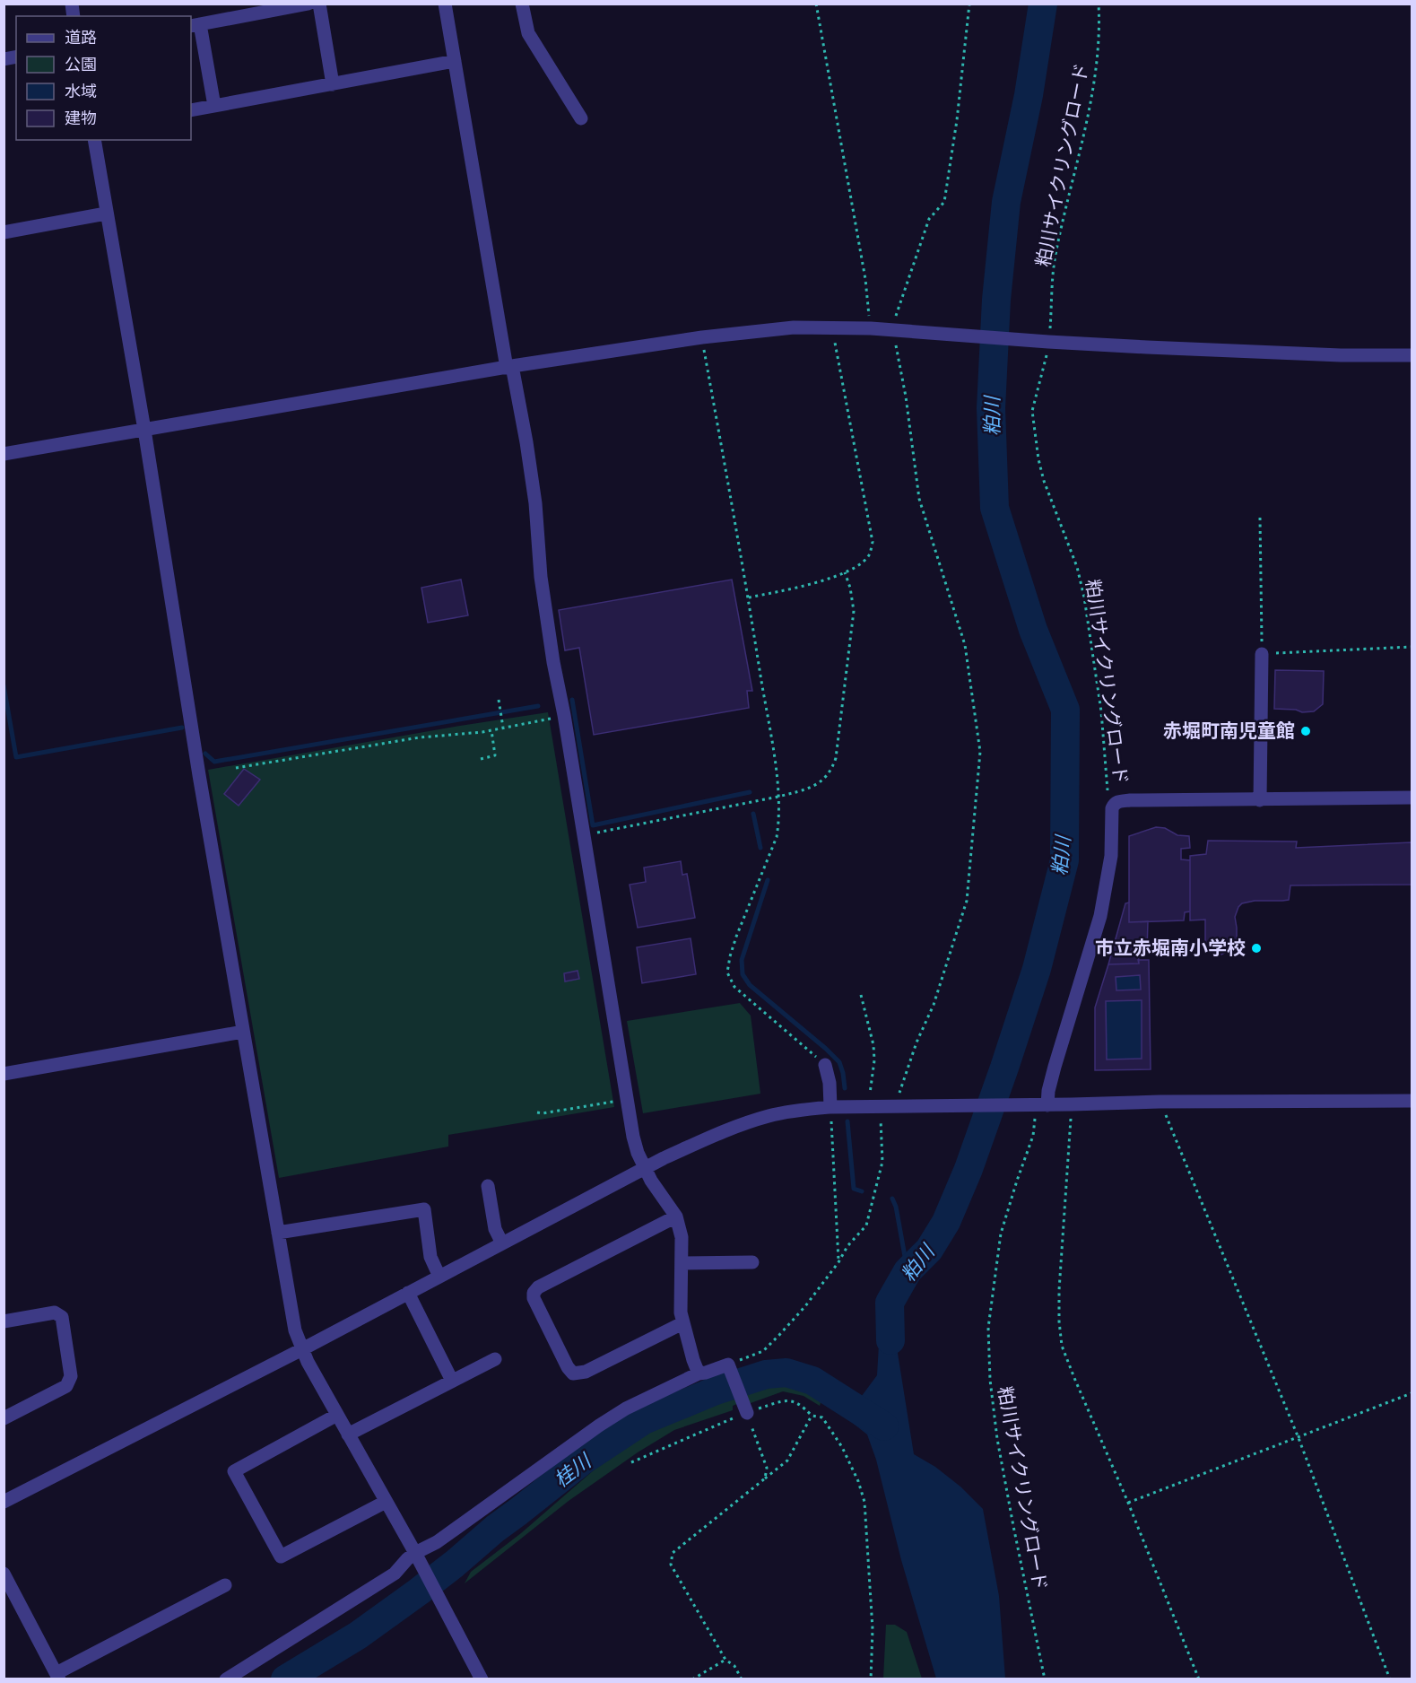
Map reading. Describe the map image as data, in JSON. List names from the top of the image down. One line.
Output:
{"streets":{"path":["粕川サイクリングロード"]},"water":["粕川","桂川"],"places":["赤堀町南児童館","市立赤堀南小学校"],"legend":["道路","公園","水域","建物"]}
